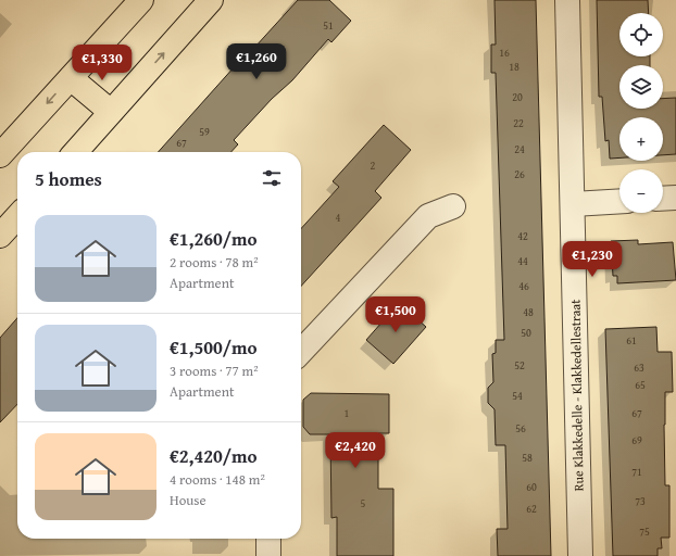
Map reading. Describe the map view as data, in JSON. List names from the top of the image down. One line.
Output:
{"streets":{"street":["Rue Klakkedelle - Klakkedellestraat"]},"house_numbers":["51","16","18","20","22","59","67","24","2","26","4","42","44","46","48","50","61","52","63","65","54","1","67","56","69","58","71","60","73","5","62","75"],"page":{"map_buttons":["+","−"],"price":["€1,260","€1,330","€1,230","€1,500","€2,420"],"heading":"5 homes","list":[{"name":"€1,260/mo","note":"2 rooms · 78 m² · Apartment"},{"name":"€1,500/mo","note":"3 rooms · 77 m² · Apartment"},{"name":"€2,420/mo","note":"4 rooms · 148 m² · House"}]}}
